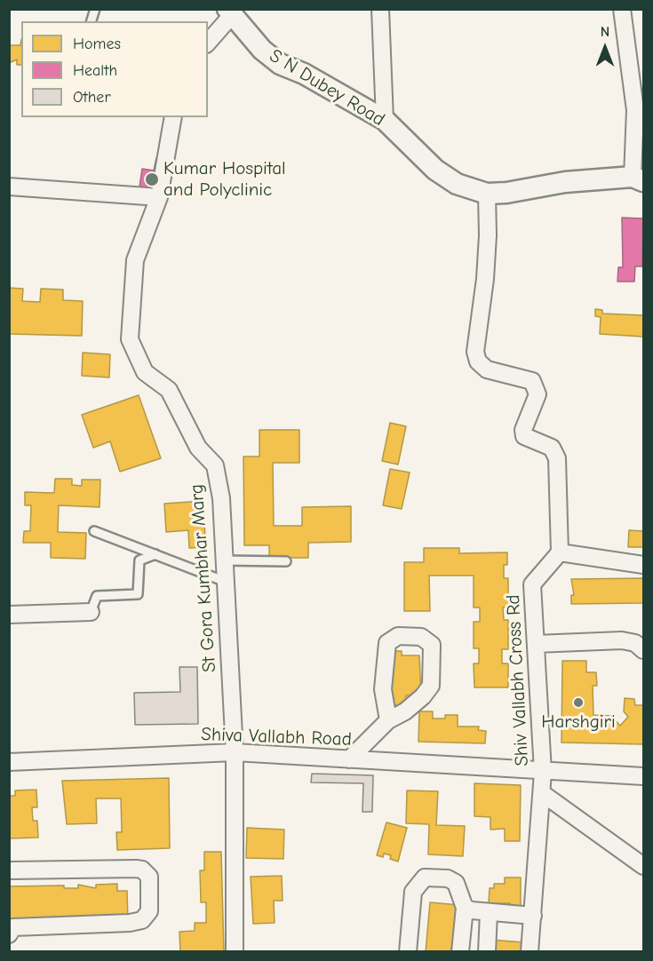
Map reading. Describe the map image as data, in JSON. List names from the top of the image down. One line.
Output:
{"streets":{"street":["S N Dubey Road","St Gora Kumbhar Marg","Shiv Vallabh Cross Rd","Shiva Vallabh Road"]},"crossings":[["St Gora Kumbhar Marg","Shiva Vallabh Road"],["Shiv Vallabh Cross Rd","Shiva Vallabh Road"]],"places":["Kumar Hospital and Polyclinic","Harshgiri"],"legend":["Homes","Health","Other"],"north":"top"}
